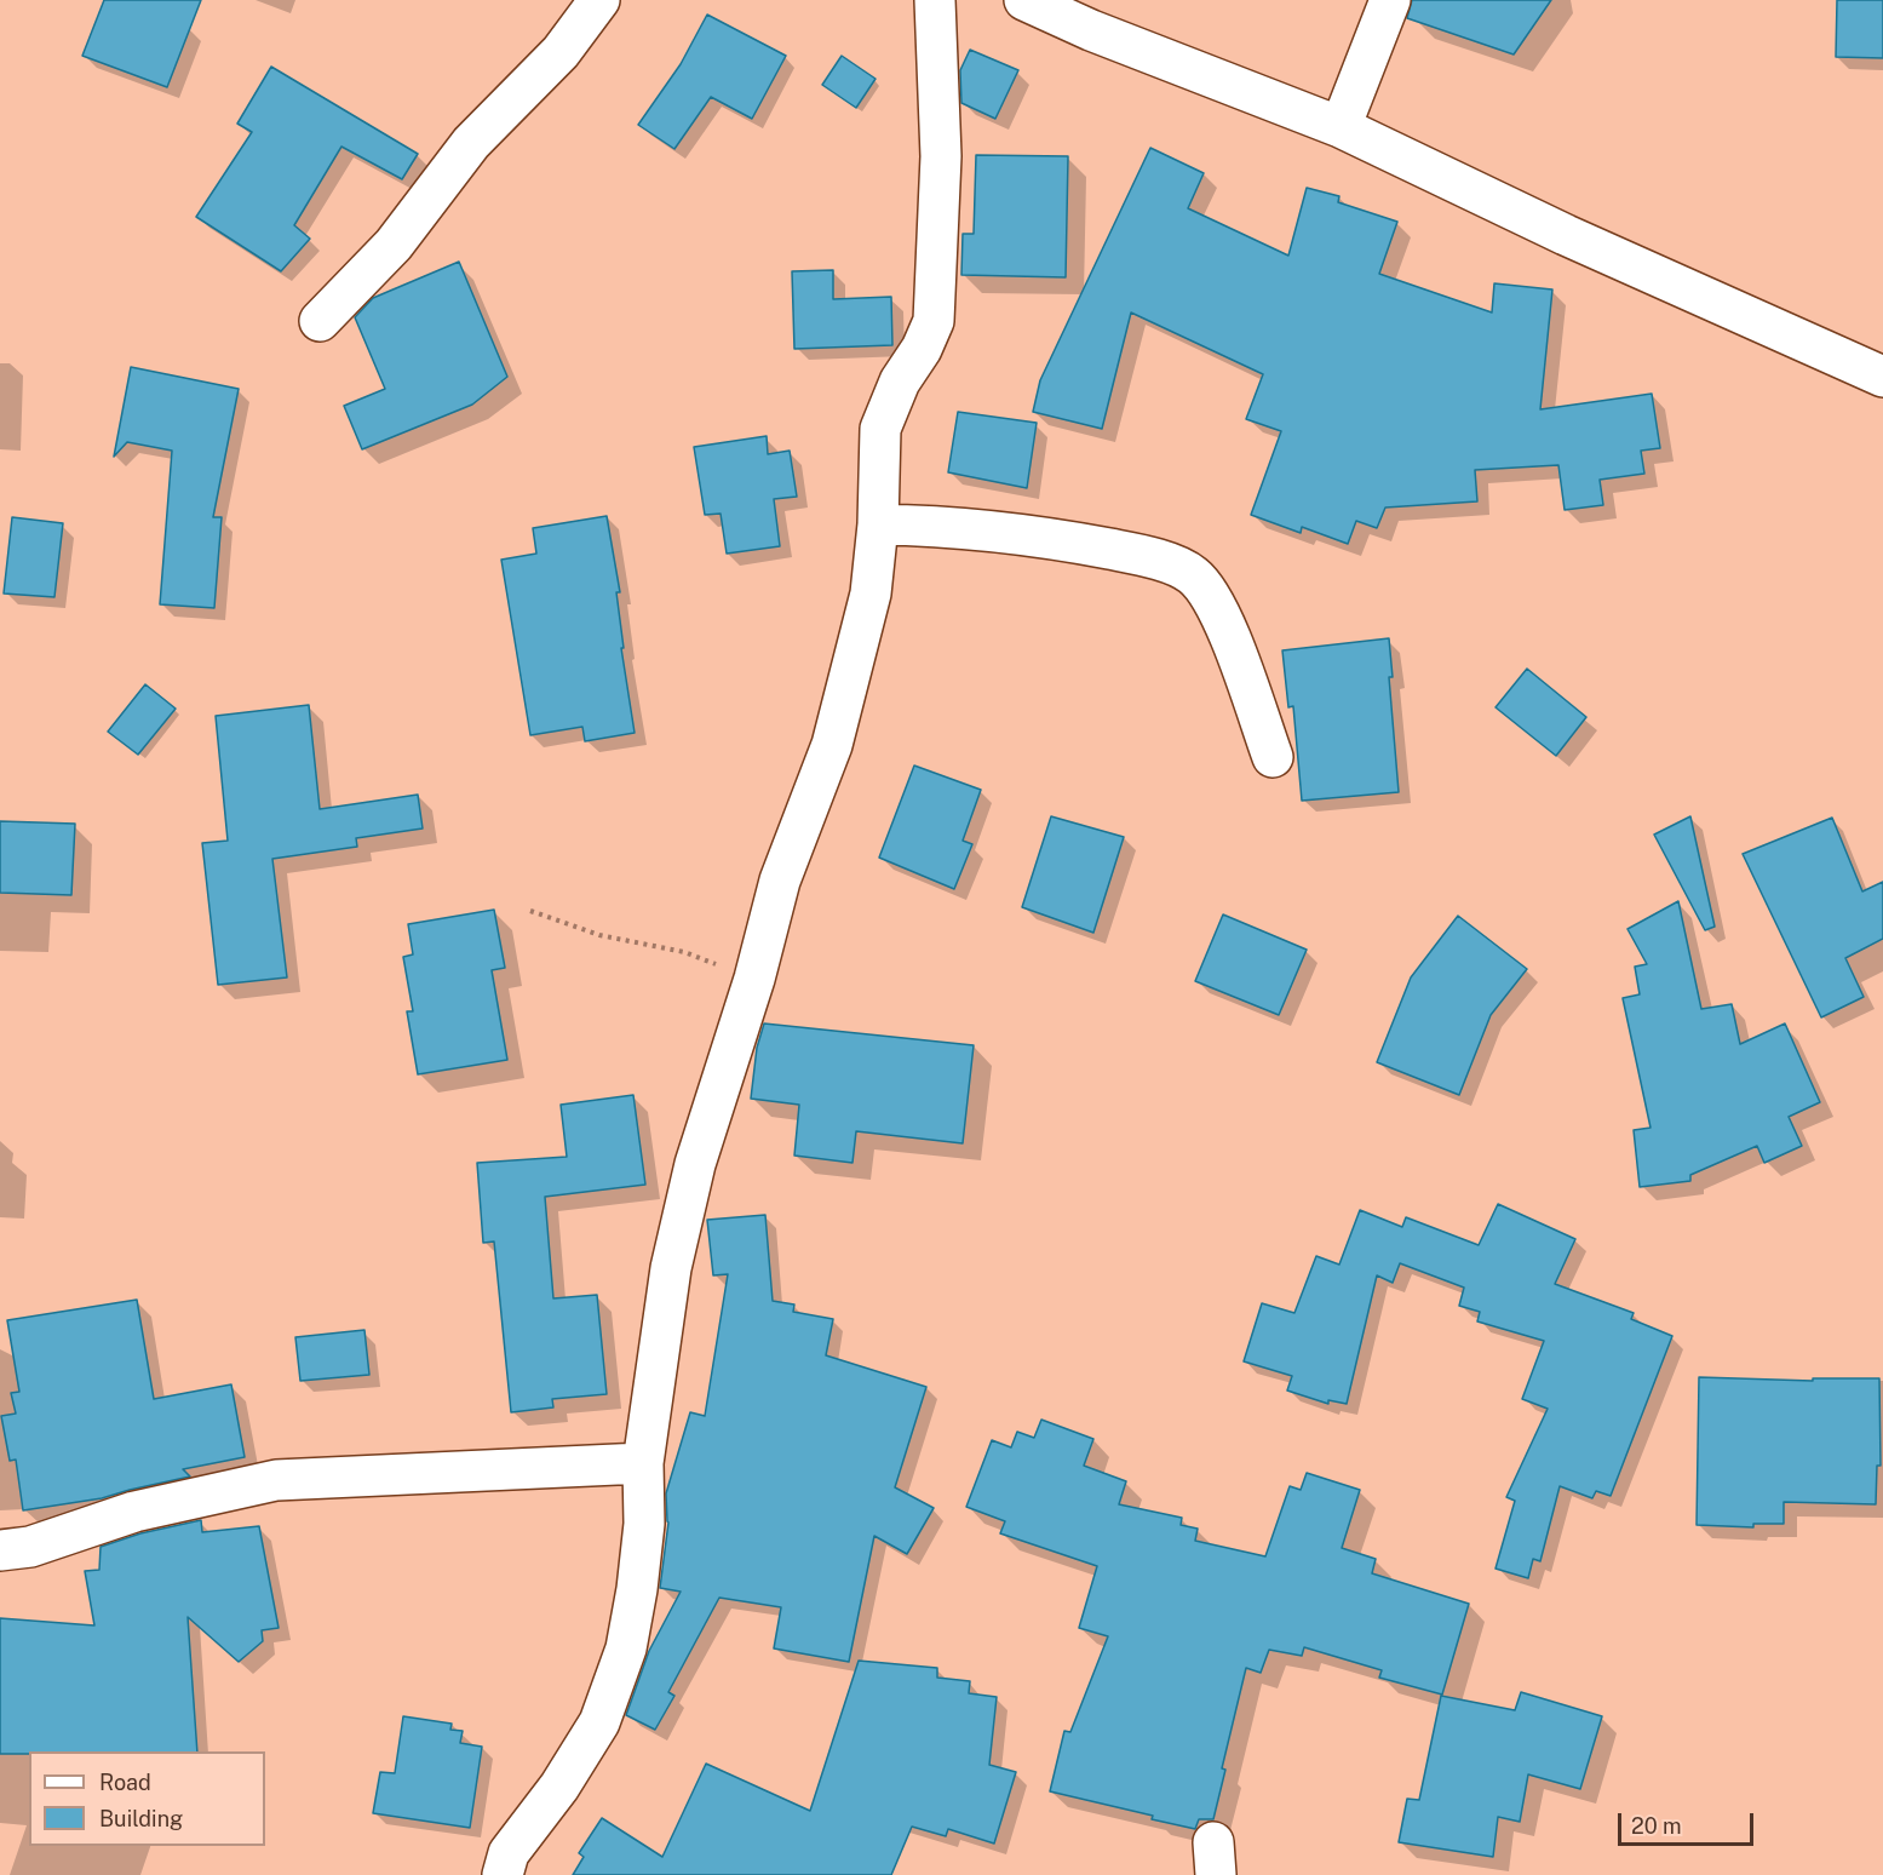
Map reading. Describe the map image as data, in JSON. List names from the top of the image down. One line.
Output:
{"legend":["Road","Building"],"scale_bar":"20 m"}
